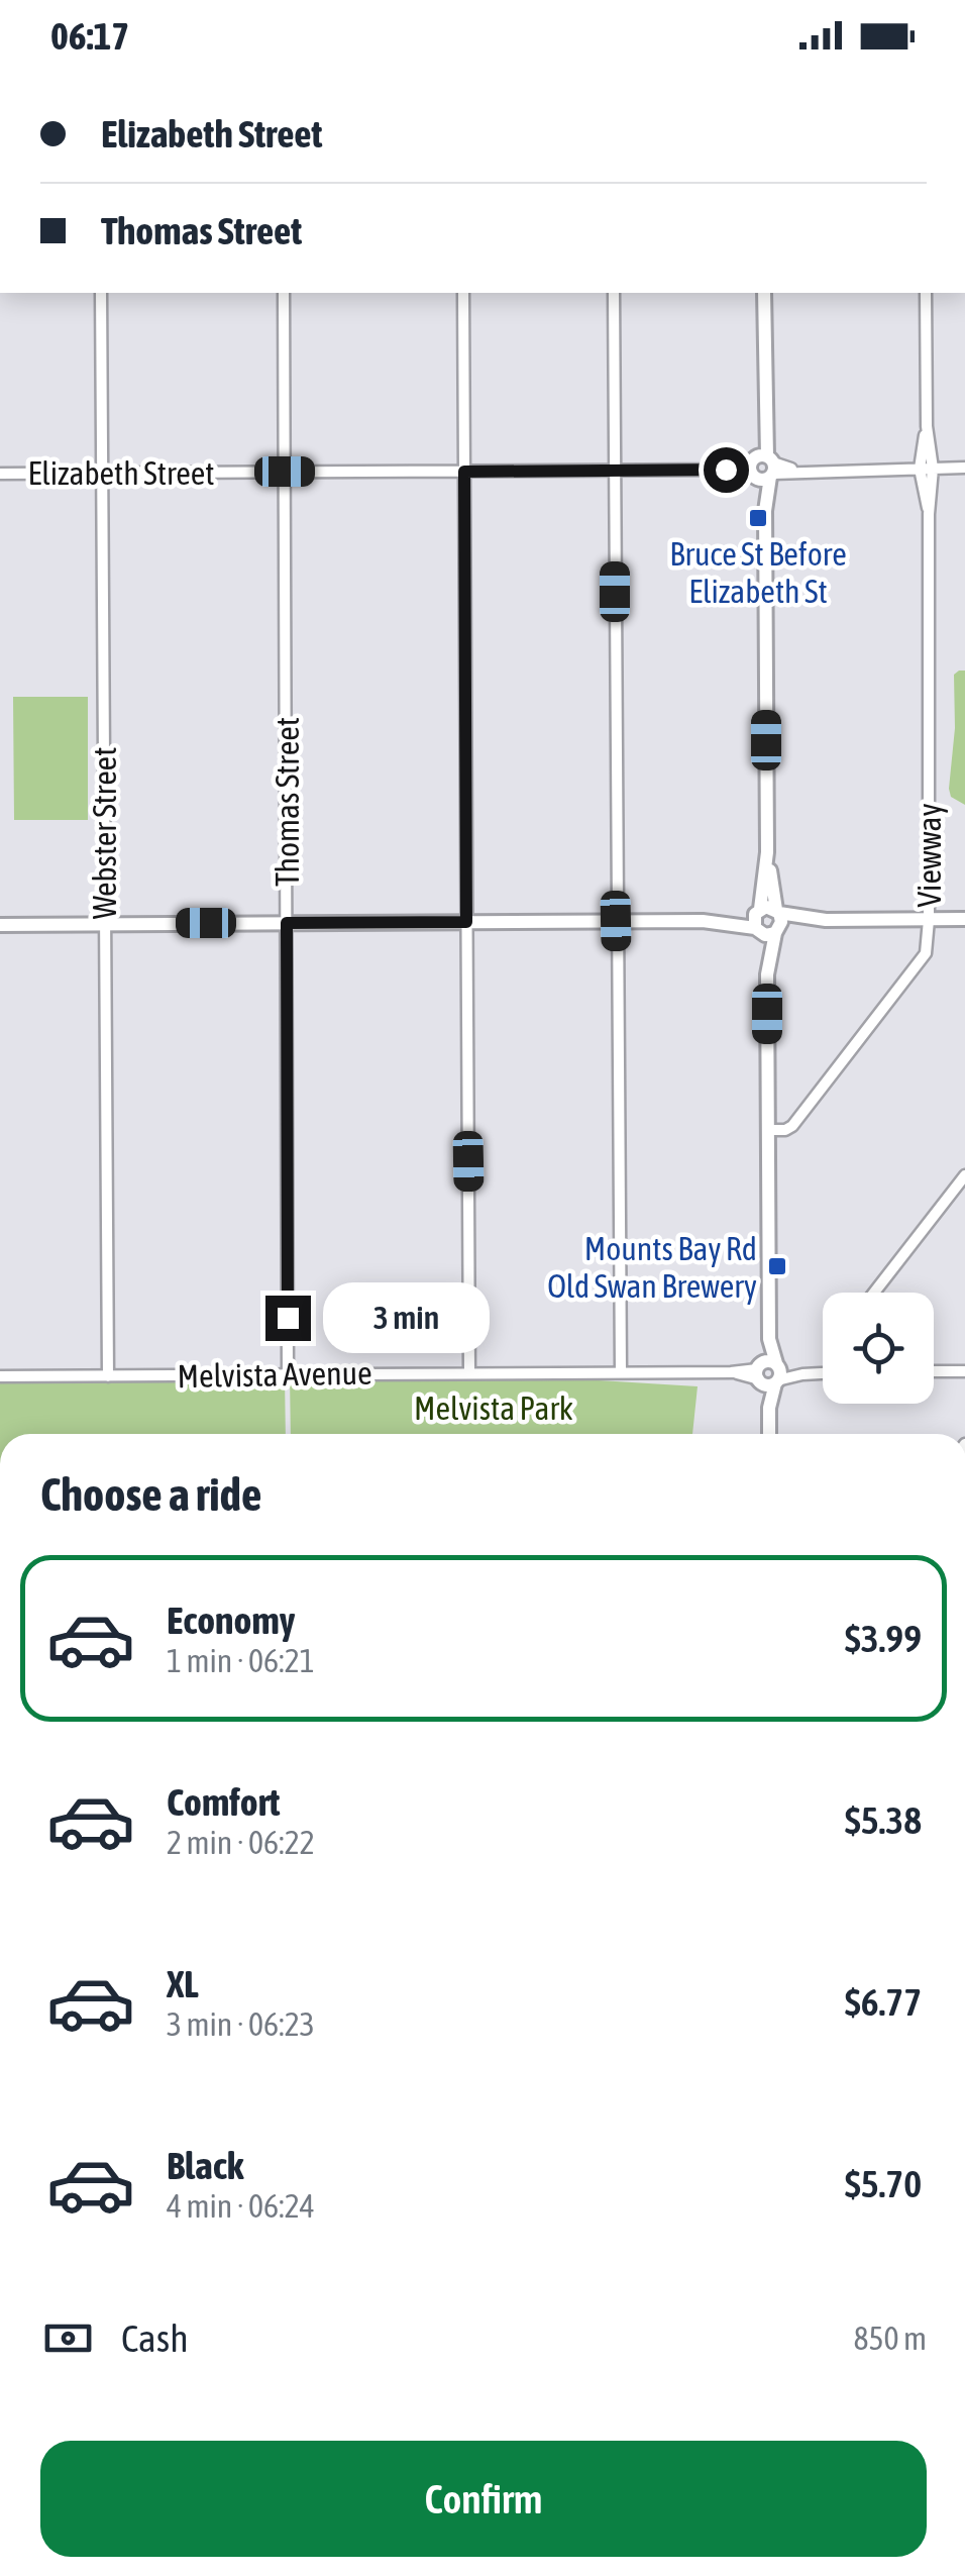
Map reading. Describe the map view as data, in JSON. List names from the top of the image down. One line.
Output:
{"streets":{"street":["Elizabeth Street","Thomas Street","Webster Street","Viewway","Melvista Avenue"]},"crossings":[["Elizabeth Street","Thomas Street"],["Elizabeth Street","Webster Street"],["Elizabeth Street","Viewway"],["Thomas Street","Melvista Avenue"],["Webster Street","Melvista Avenue"]],"parks":["Melvista Park"],"places":{"transit":["Bruce St Before Elizabeth St","Mounts Bay Rd Old Swan Brewery"]},"page":{"status":"06:17","banner":["Elizabeth Street","Thomas Street"],"bubble":"3 min","heading":"Choose a ride","list":[{"name":"Economy","note":"1 min · 06:21","value":"$3.99"},{"name":"Comfort","note":"2 min · 06:22","value":"$5.38"},{"name":"XL","note":"3 min · 06:23","value":"$6.77"},{"name":"Black","note":"4 min · 06:24","value":"$5.70"}],"pay":["Cash","850 m"],"buttons":"Confirm"}}
